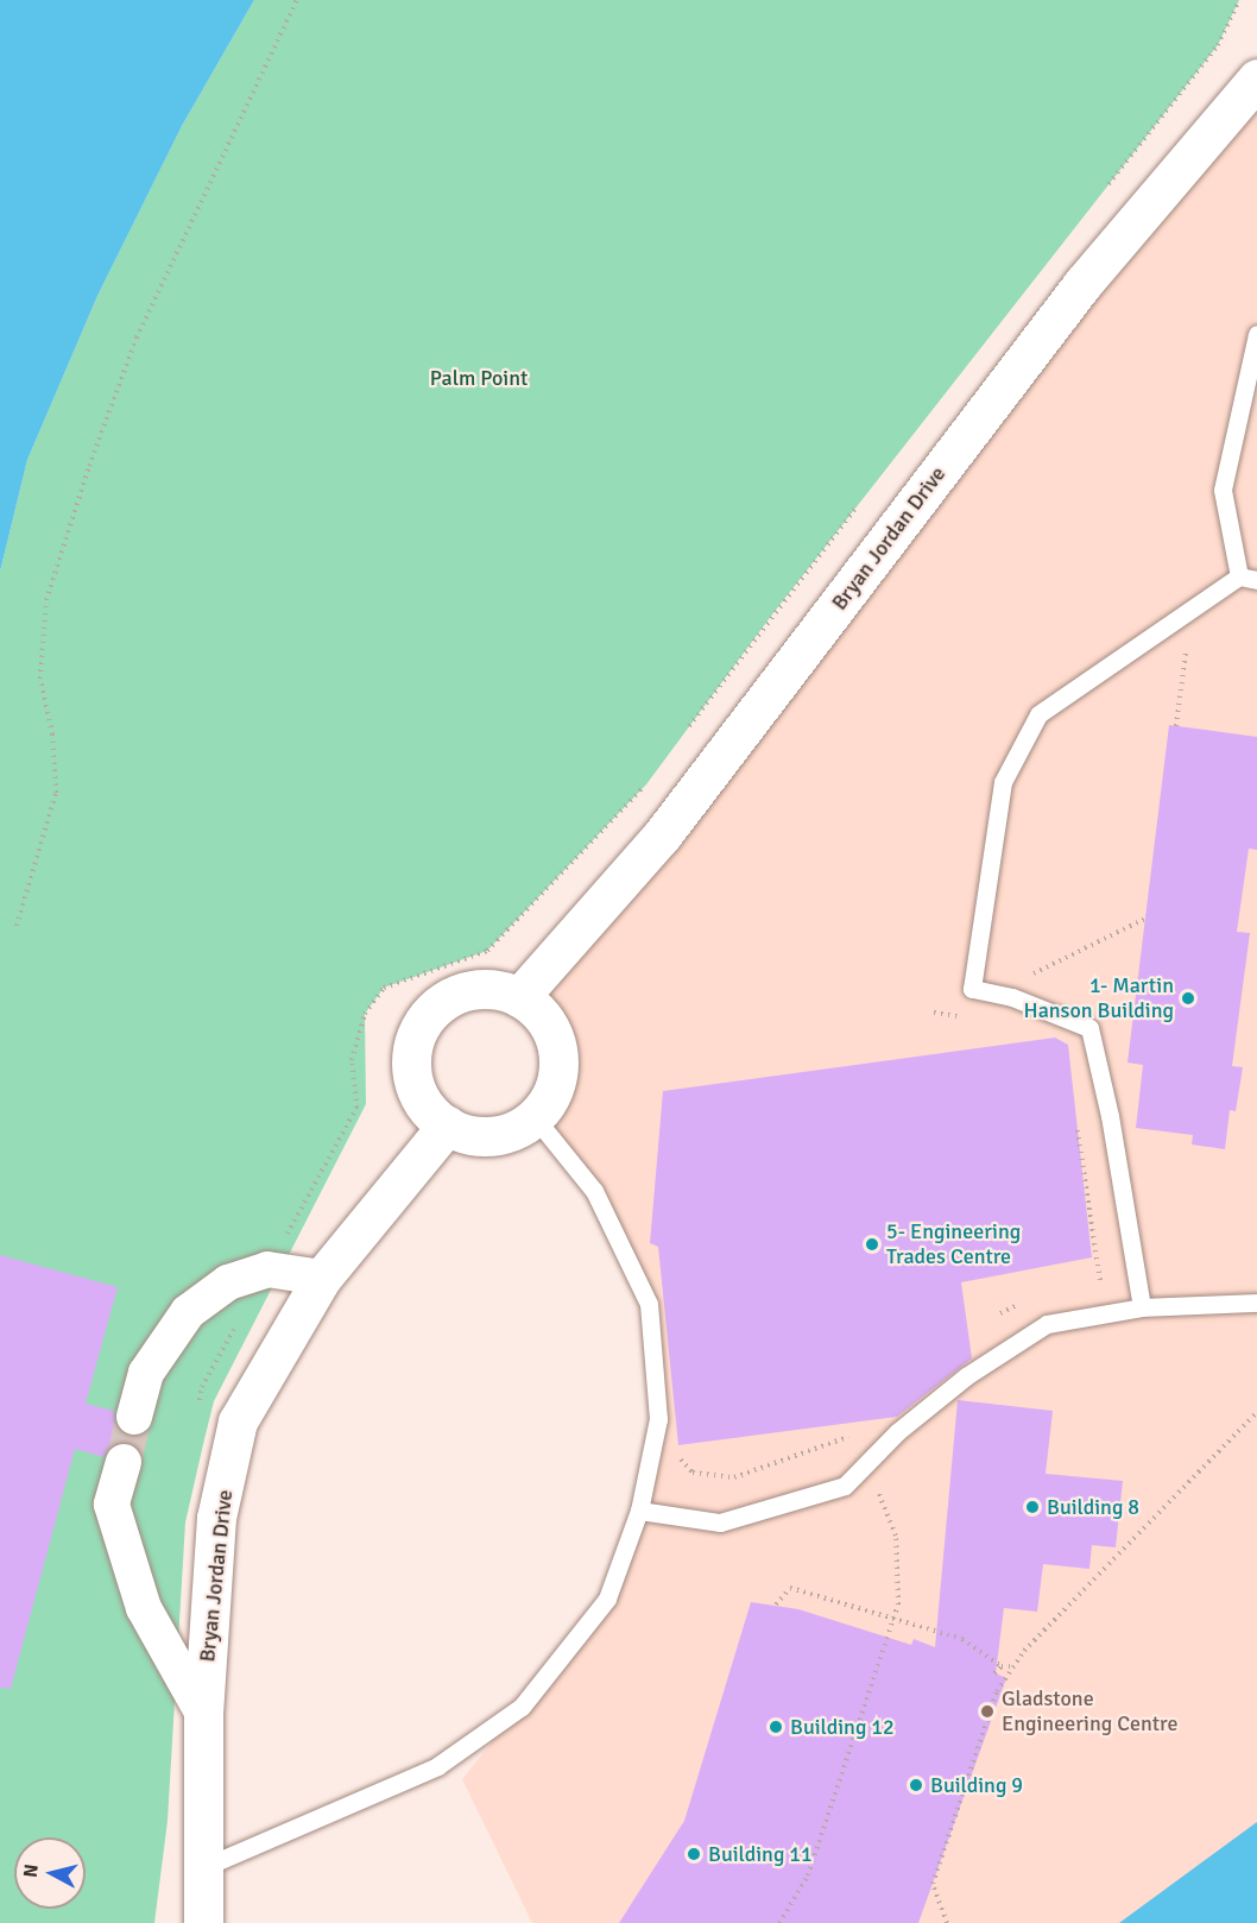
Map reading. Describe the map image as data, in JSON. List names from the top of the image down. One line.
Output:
{"streets":{"main road":["Bryan Jordan Drive"]},"parks":["Palm Point"],"places":["1- Martin Hanson Building","5- Engineering Trades Centre","Building 8","Gladstone Engineering Centre","Building 12","Building 9","Building 11"],"north":"left"}
